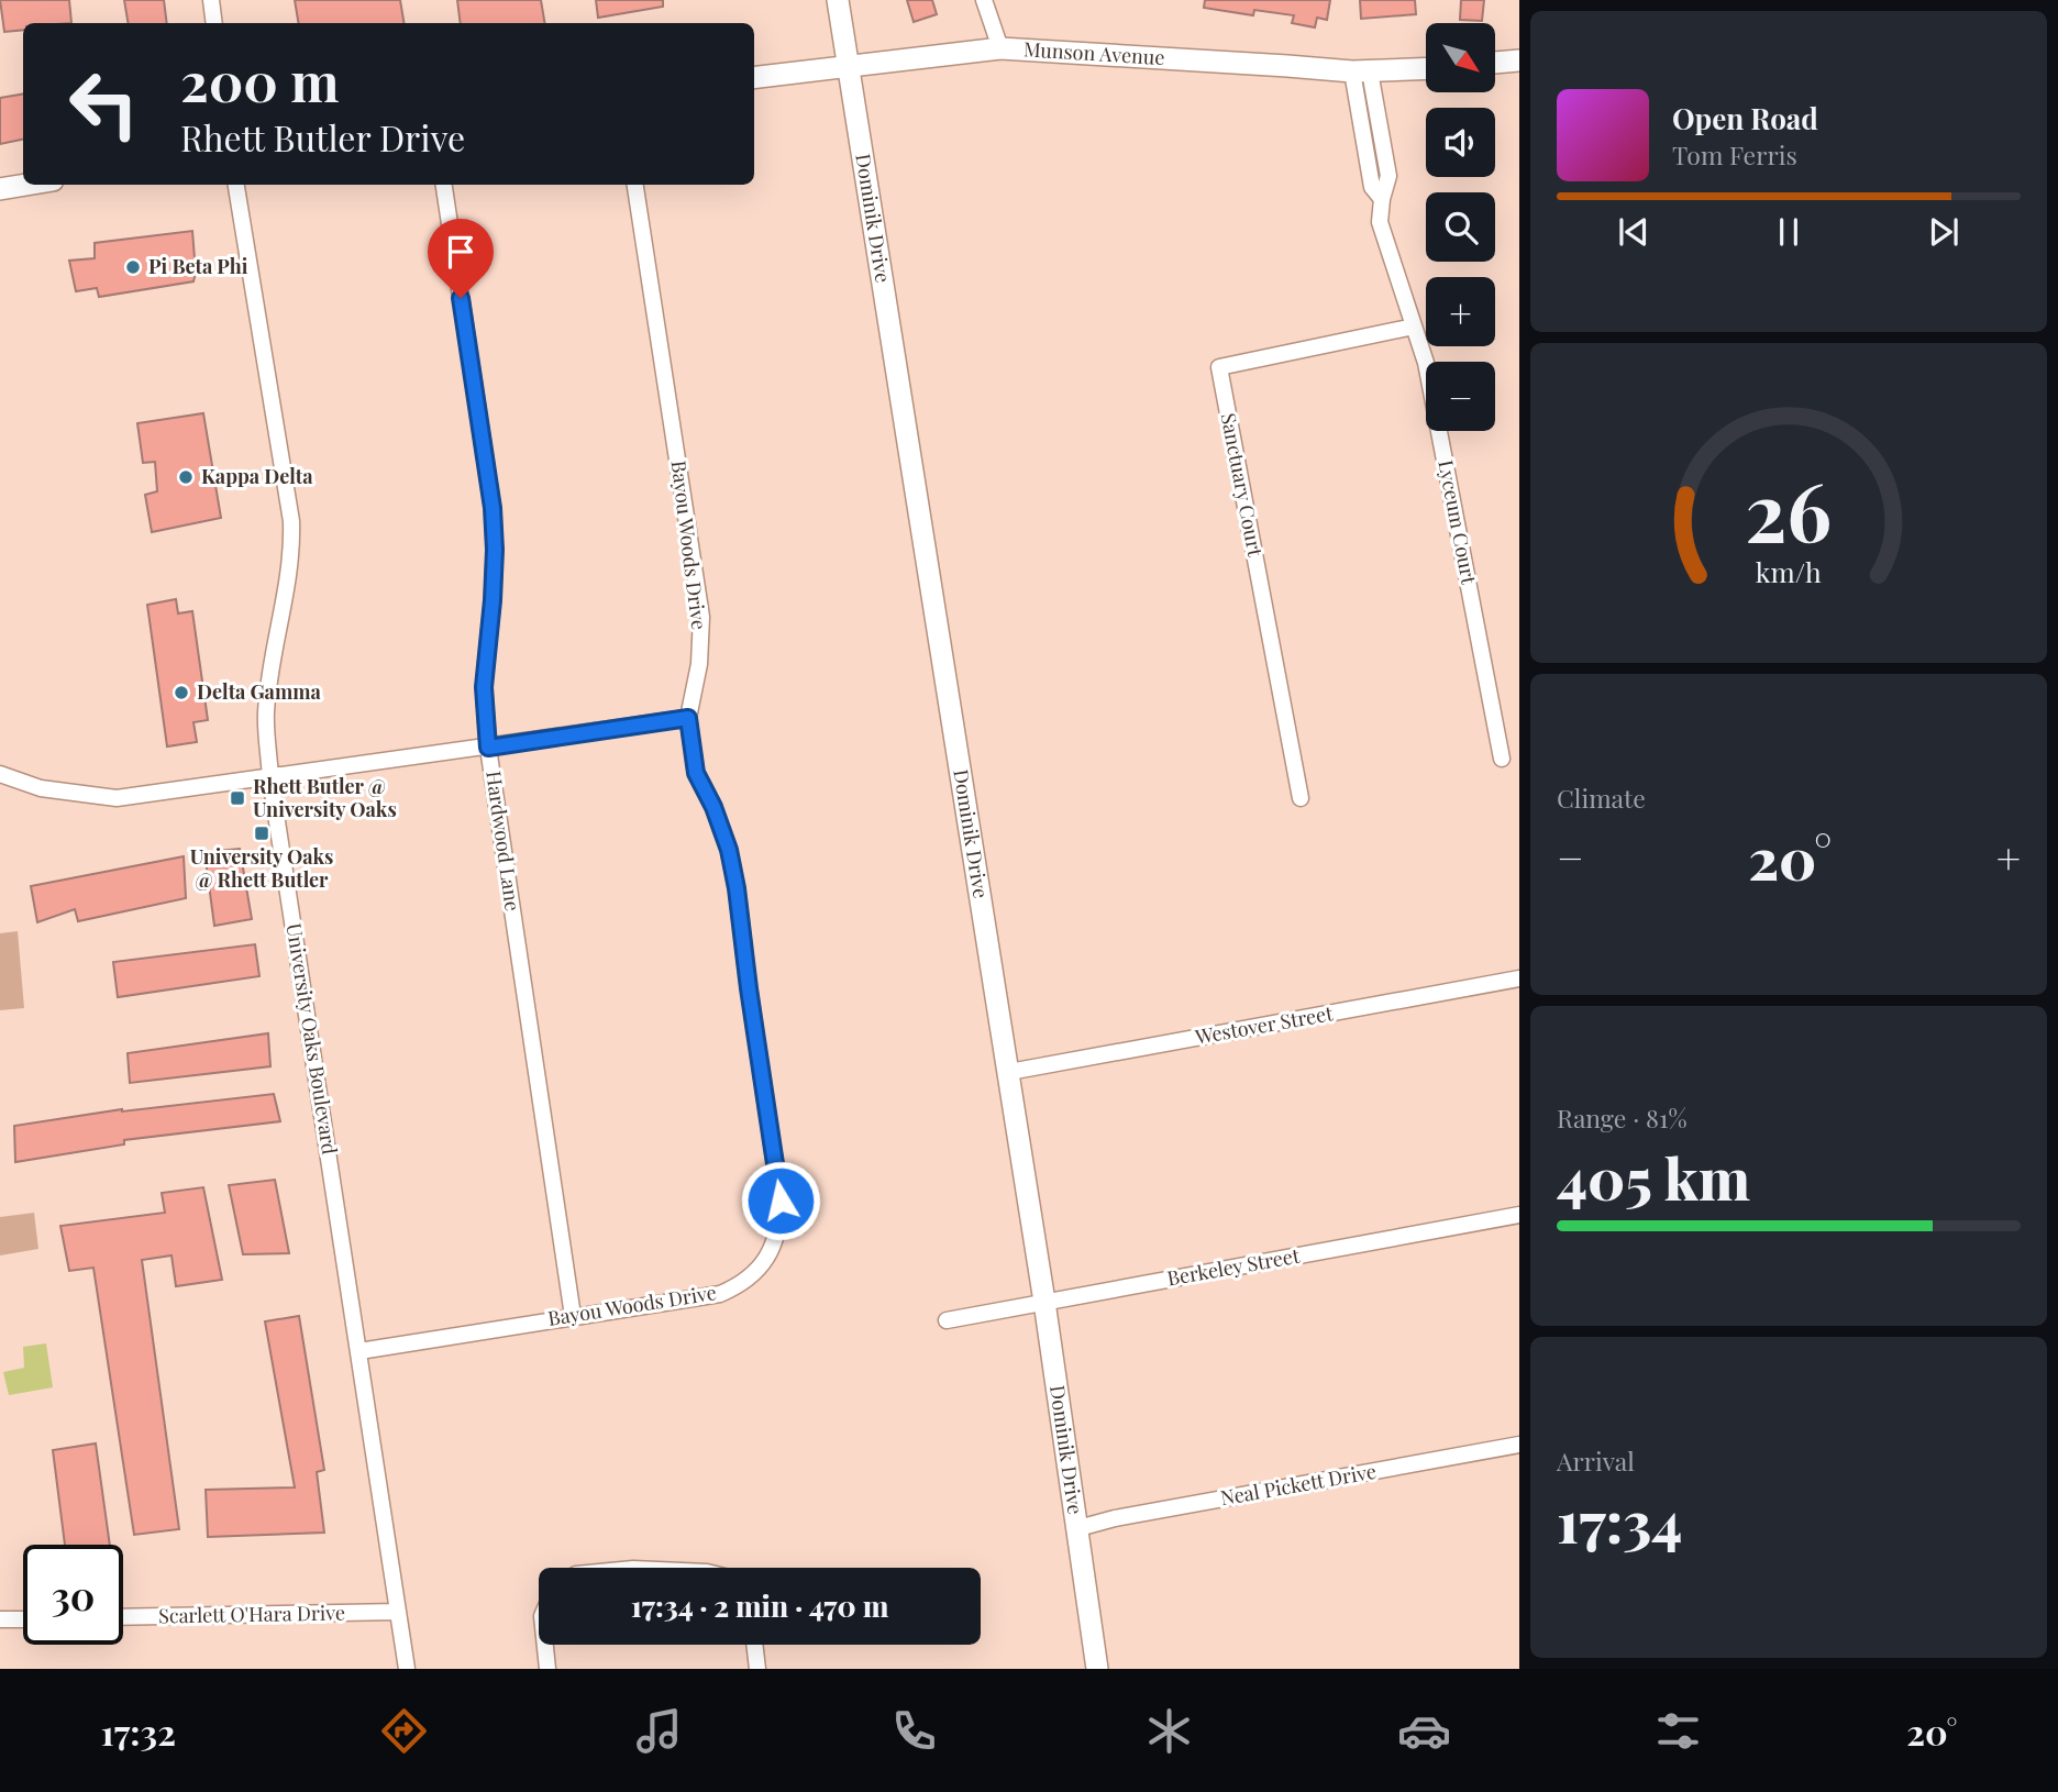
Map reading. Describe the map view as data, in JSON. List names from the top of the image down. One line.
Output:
{"streets":{"street":["Munson Avenue","Dominik Drive","Sanctuary Court","Lyceum Court","Bayou Woods Drive","Hardwood Lane","Westover Street","University Oaks Boulevard","Berkeley Street","Neal Pickett Drive","Scarlett O'Hara Drive"]},"crossings":[["Munson Avenue","Dominik Drive"],["Munson Avenue","Lyceum Court"],["Dominik Drive","Westover Street"],["Dominik Drive","Berkeley Street"],["Dominik Drive","Neal Pickett Drive"],["Sanctuary Court","Lyceum Court"],["Bayou Woods Drive","Hardwood Lane"],["Bayou Woods Drive","University Oaks Boulevard"],["University Oaks Boulevard","Scarlett O'Hara Drive"]],"places":{"other":["Pi Beta Phi","Kappa Delta","Delta Gamma"],"transit":["Rhett Butler @ University Oaks","University Oaks @ Rhett Butler"]},"north":"bottom right","page":{"map_buttons":["+","−"],"turn":["200 m","Rhett Butler Drive"],"song":["Open Road","Tom Ferris"],"tile":["Climate",["Range · 81%","405 km"],["Arrival","17:34"]],"heat":["−","20°","+"],"limit":"30","trip":"17:34 · 2 min · 470 m","tabs":["17:32","20°"],"gauge":["26","km/h"]}}
